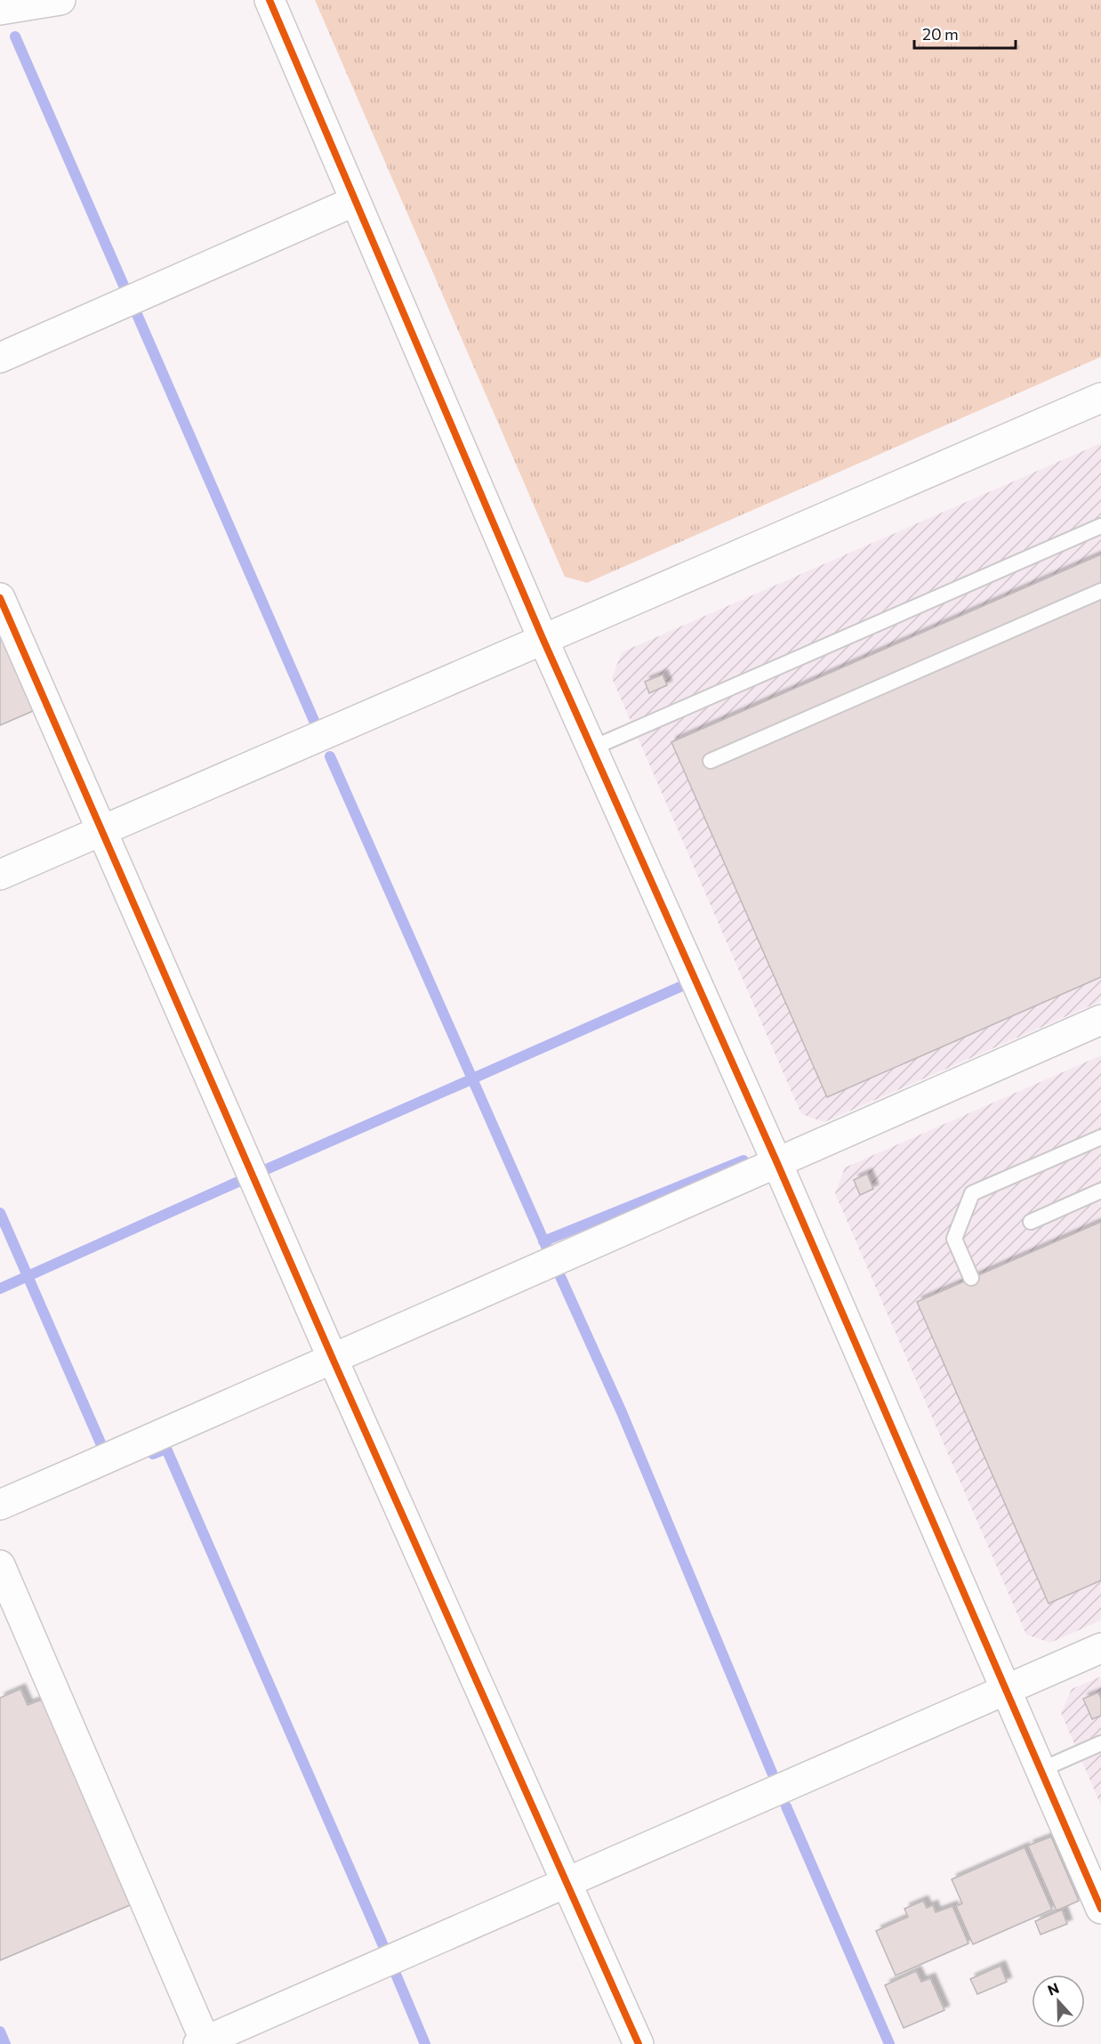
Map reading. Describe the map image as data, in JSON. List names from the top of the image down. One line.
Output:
{"scale_bar":"20 m","north":"top"}
